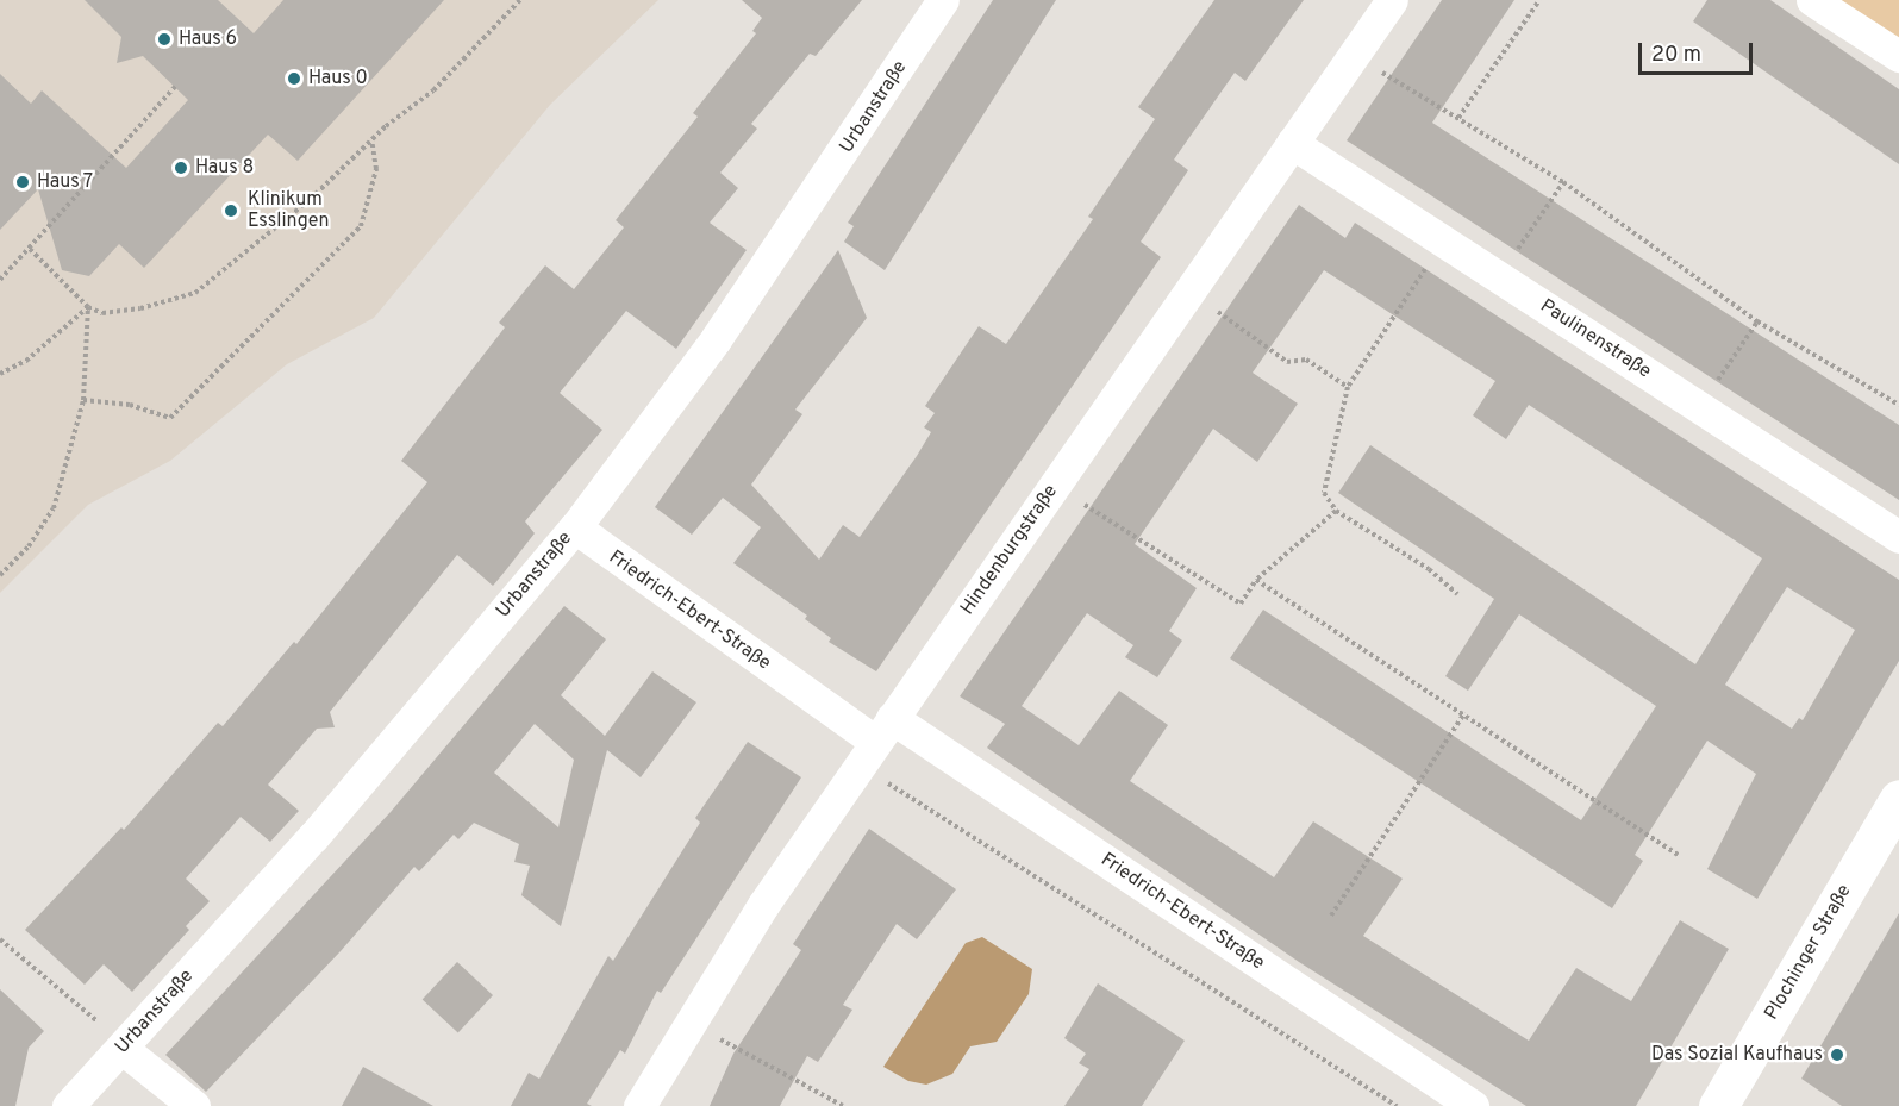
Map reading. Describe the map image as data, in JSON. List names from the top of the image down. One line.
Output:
{"streets":{"street":["Urbanstraße","Paulinenstraße","Hindenburgstraße","Friedrich-Ebert-Straße","Plochinger Straße"]},"crossings":[["Urbanstraße","Friedrich-Ebert-Straße"],["Paulinenstraße","Hindenburgstraße"],["Hindenburgstraße","Friedrich-Ebert-Straße"]],"places":["Haus 6","Haus 0","Haus 8","Haus 7","Klinikum Esslingen","Das Sozial Kaufhaus"],"scale_bar":"20 m"}
